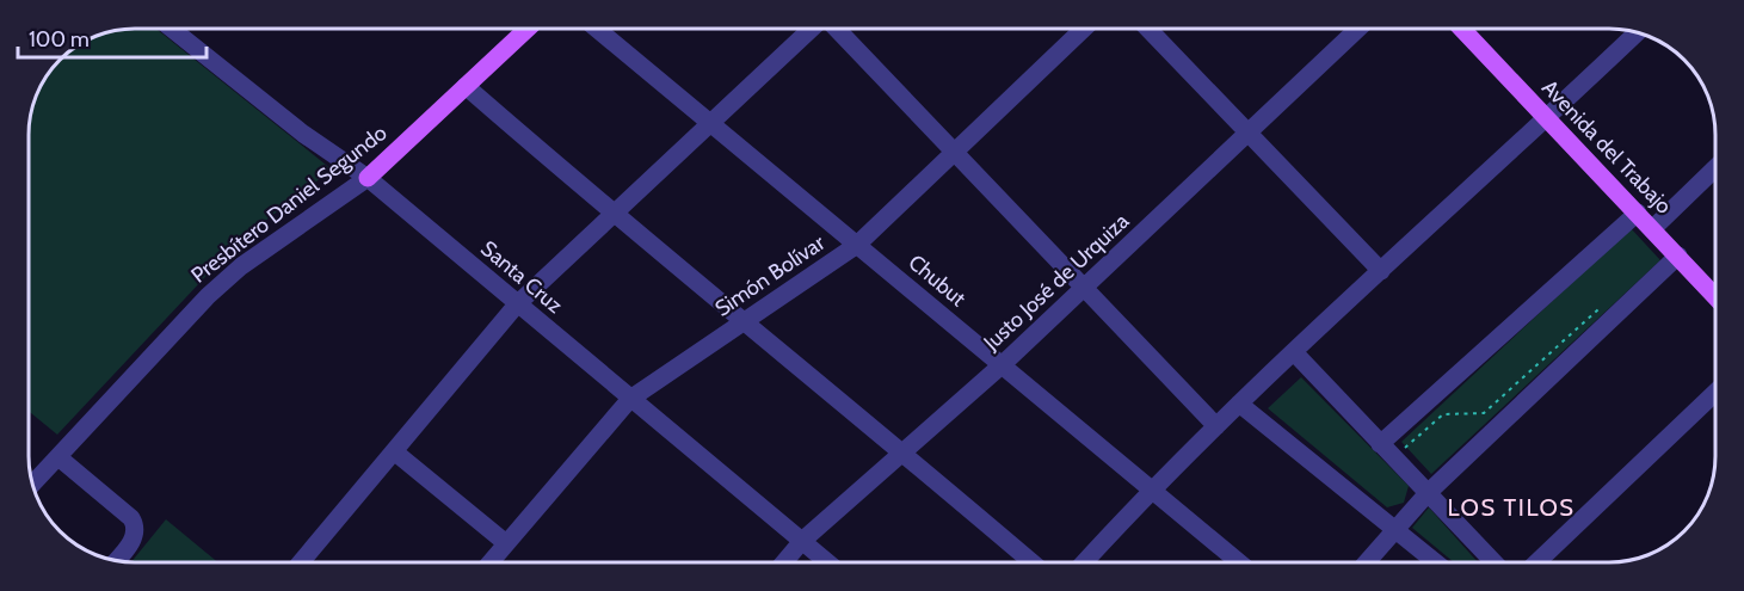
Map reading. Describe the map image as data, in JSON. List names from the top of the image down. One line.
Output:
{"streets":{"main road":["Avenida del Trabajo","Presbítero Daniel Segundo"],"street":["Simón Bolívar","Santa Cruz","Chubut","Justo José de Urquiza"]},"crossings":[["Presbítero Daniel Segundo","Santa Cruz"],["Simón Bolívar","Santa Cruz"],["Simón Bolívar","Chubut"],["Santa Cruz","Justo José de Urquiza"],["Chubut","Justo José de Urquiza"]],"districts":["LOS TILOS"],"scale_bar":"100 m"}
